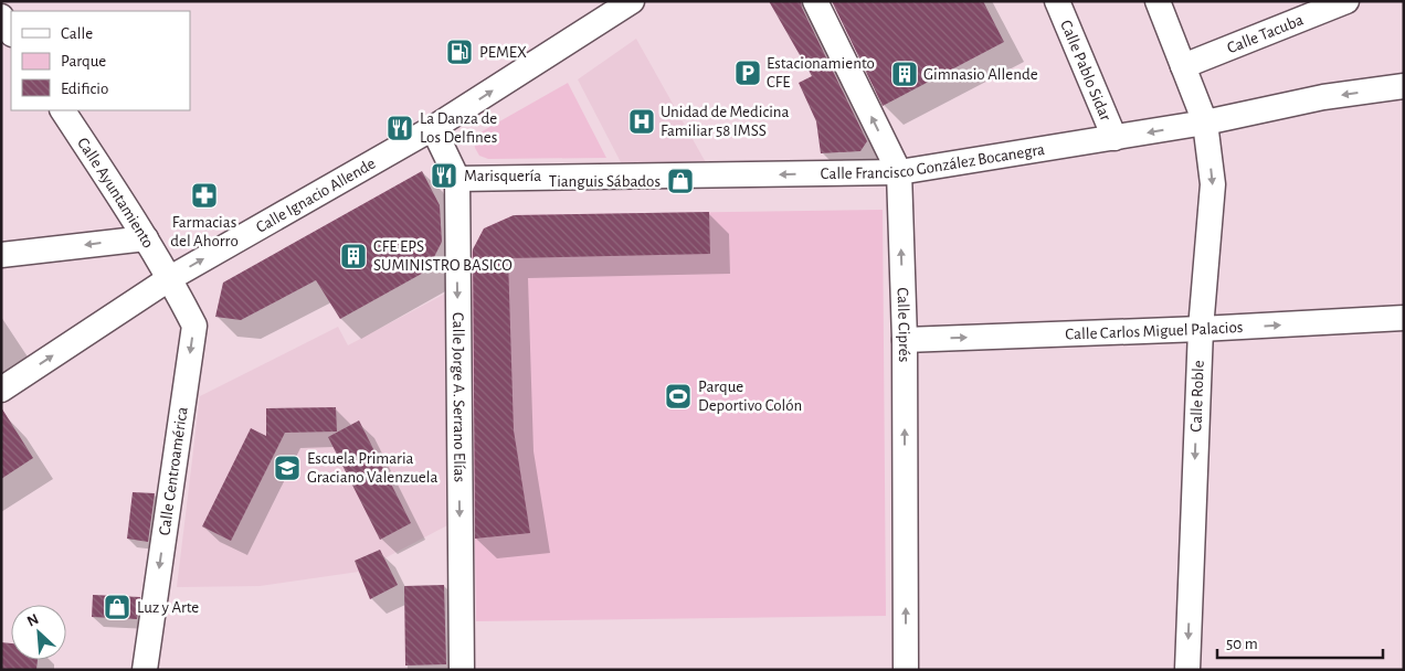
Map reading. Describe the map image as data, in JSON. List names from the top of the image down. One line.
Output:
{"streets":{"street":["Calle Tacuba","Calle Pablo Sidar","Calle Francisco González Bocanegra","Calle Ayuntamiento","Calle Ignacio Allende","Calle Ciprés","Calle Carlos Miguel Palacios","Calle Jorge A. Serrano Elías","Calle Roble","Calle Centroamérica"]},"crossings":[["Calle Tacuba","Calle Roble"],["Calle Pablo Sidar","Calle Francisco González Bocanegra"],["Calle Francisco González Bocanegra","Calle Ciprés"],["Calle Francisco González Bocanegra","Calle Jorge A. Serrano Elías"],["Calle Francisco González Bocanegra","Calle Roble"],["Calle Ayuntamiento","Calle Ignacio Allende"],["Calle Ayuntamiento","Calle Centroamérica"],["Calle Ignacio Allende","Calle Jorge A. Serrano Elías"],["Calle Ignacio Allende","Calle Centroamérica"],["Calle Ciprés","Calle Carlos Miguel Palacios"],["Calle Carlos Miguel Palacios","Calle Roble"]],"one_way":["Calle Francisco González Bocanegra","Calle Ignacio Allende","Calle Ciprés","Calle Carlos Miguel Palacios","Calle Jorge A. Serrano Elías","Calle Roble","Calle Centroamérica"],"places":{"fuel station":["PEMEX"],"parking":["Estacionamiento CFE"],"building":["Gimnasio Allende","CFE EPS SUMINISTRO BASICO"],"hospital":["Unidad de Medicina Familiar 58 IMSS"],"restaurant":["La Danza de Los Delfines","Marisquería"],"shop":["Tianguis Sábados","Luz y Arte"],"pharmacy":["Farmacias del Ahorro"],"sports":["Parque Deportivo Colón"],"school or university":["Escuela Primaria Graciano Valenzuela"]},"legend":["Calle","Parque","Edificio"],"scale_bar":"50 m","north":"top left"}
